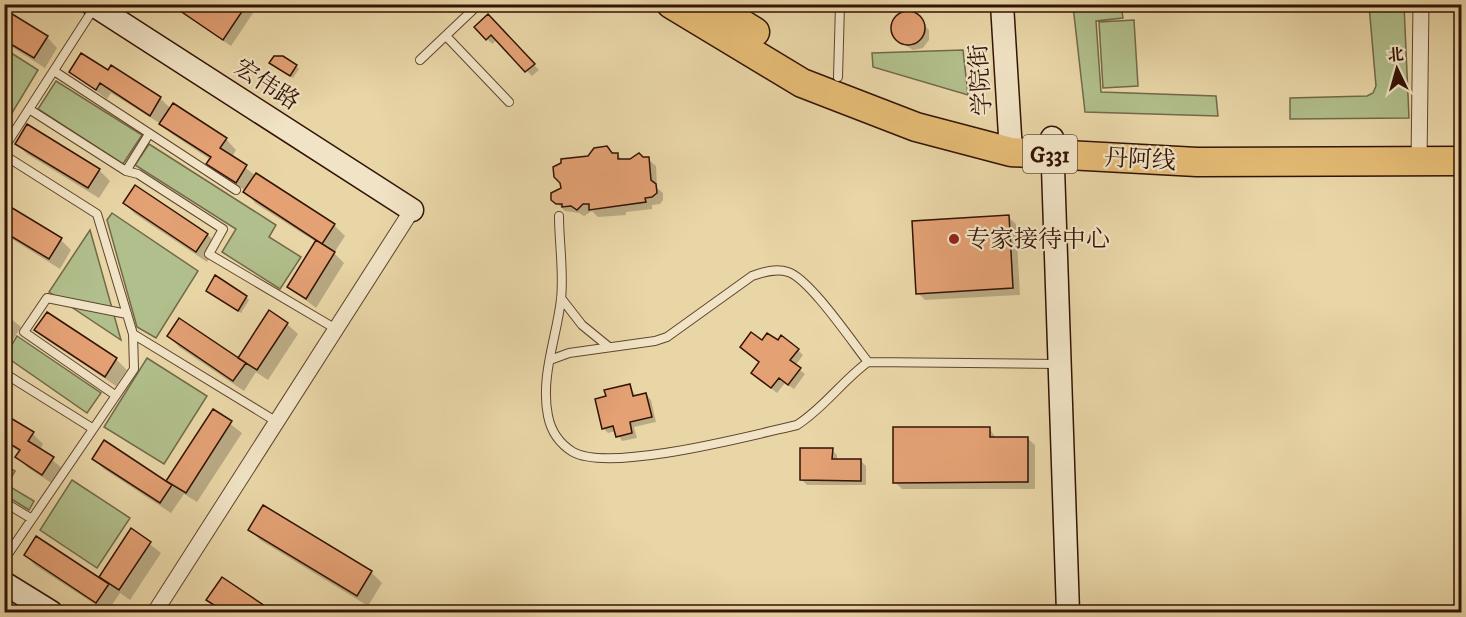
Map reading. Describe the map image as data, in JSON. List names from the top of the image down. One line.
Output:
{"streets":{"highway":["G331","丹阿线"],"street":["学院街","宏伟路"]},"crossings":[["学院街","丹阿线"]],"places":["专家接待中心"],"north":"top"}
